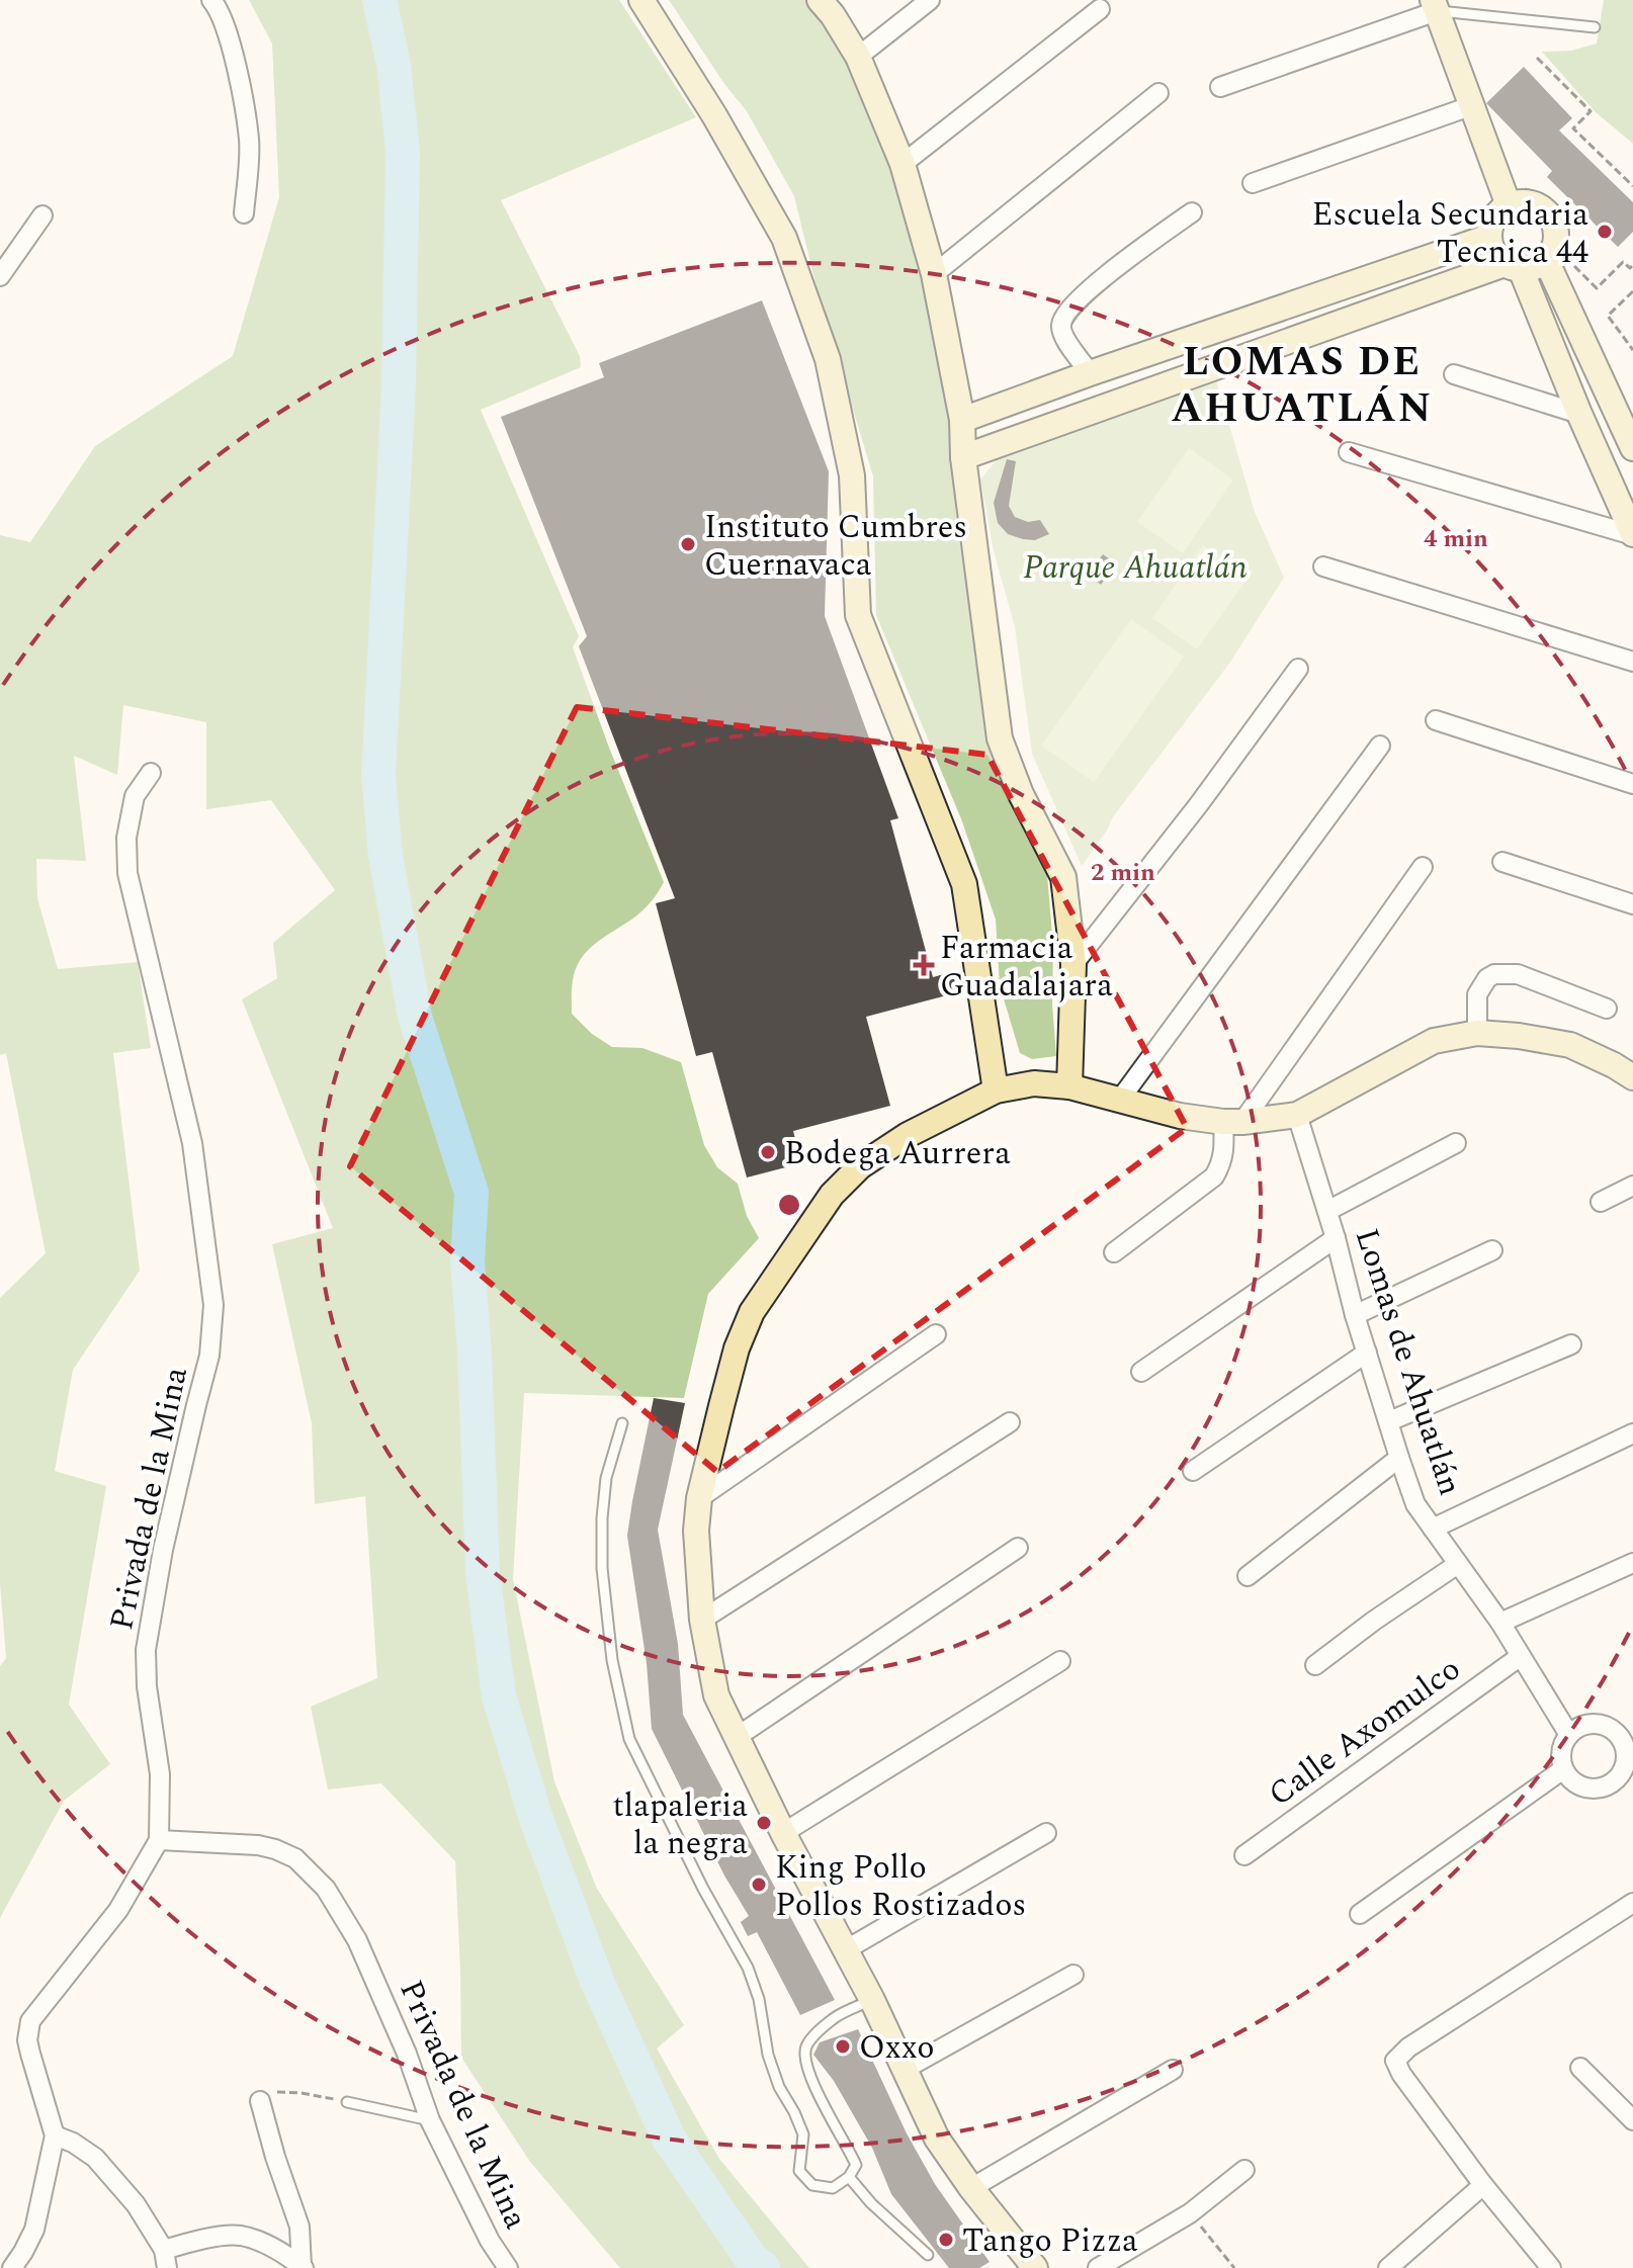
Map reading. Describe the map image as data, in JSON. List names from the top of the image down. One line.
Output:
{"streets":{"street":["Lomas de Ahuatlán","Privada de la Mina","Calle Axomulco"]},"crossings":[["Lomas de Ahuatlán","Calle Axomulco"]],"districts":["LOMAS DE AHUATLÁN"],"parks":["Parque Ahuatlán"],"places":{"other":["Escuela Secundaria Tecnica 44","Instituto Cumbres Cuernavaca","Bodega Aurrera","tlapaleria la negra","King Pollo Pollos Rostizados","Oxxo","Tango Pizza"],"health":["Farmacia Guadalajara"]},"rings":["4 min","2 min"]}
